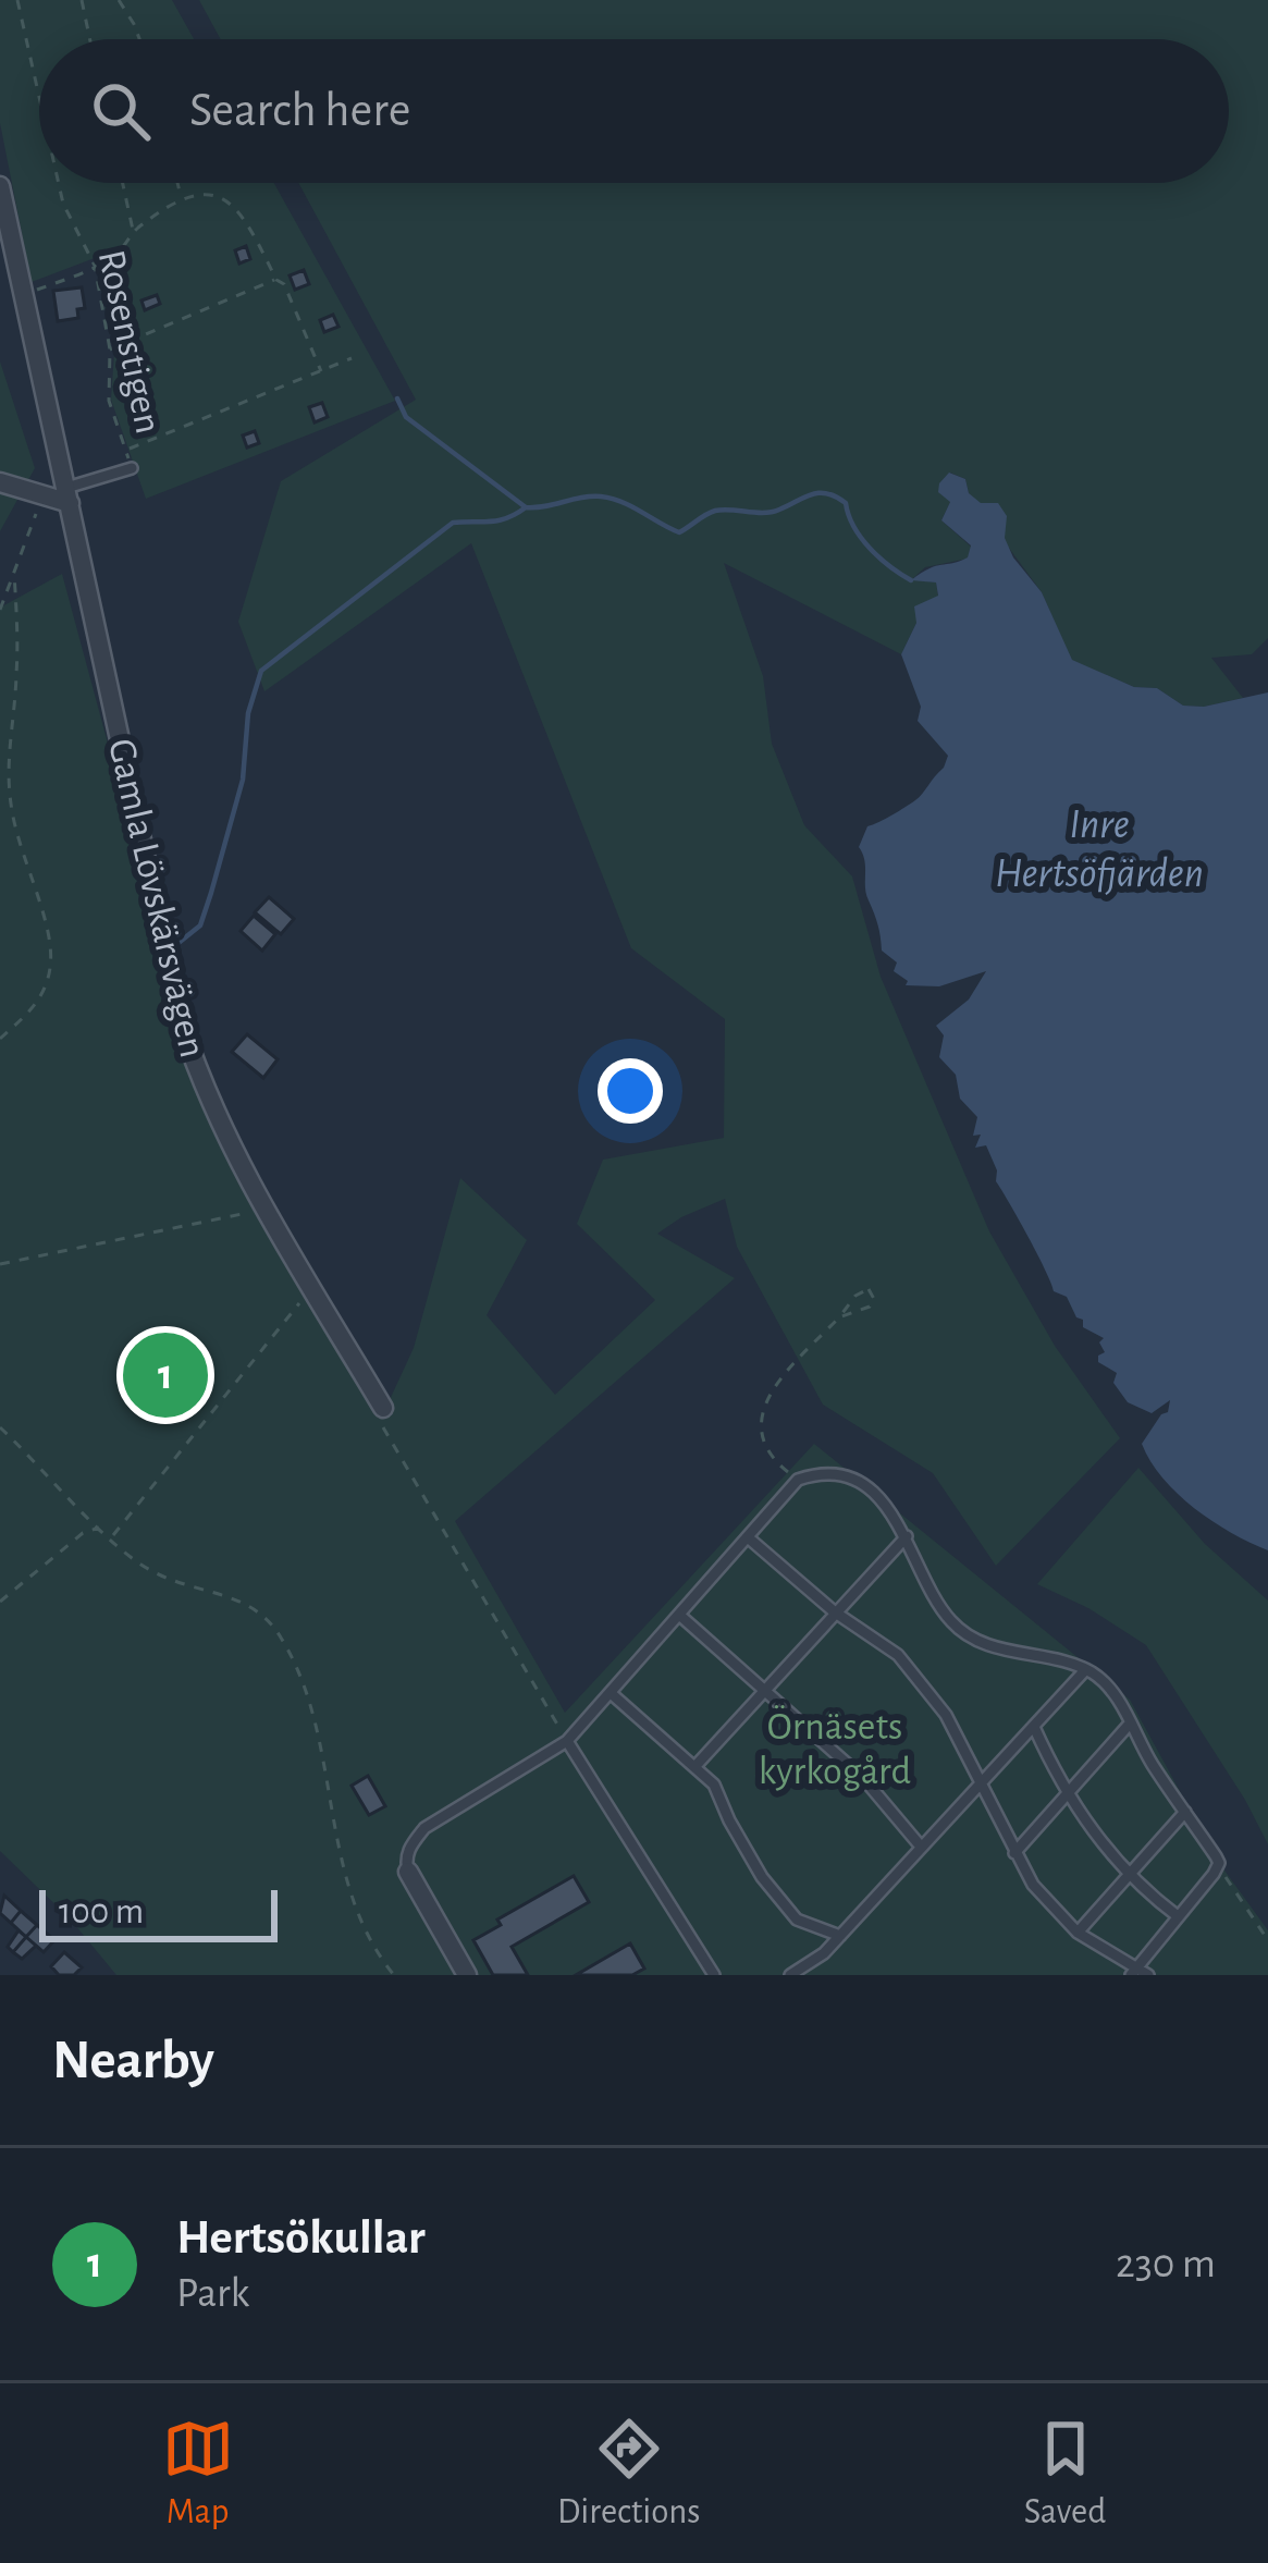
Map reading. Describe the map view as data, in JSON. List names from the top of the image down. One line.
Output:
{"streets":{"street":["Gamla Lövskärsvägen"],"path":["Rosenstigen"]},"water":["Inre Hertsöfjärden"],"parks":["Örnäsets kyrkogård"],"scale_bar":"100 m","page":{"search":"Search here","pins":"1","scale":"100 m","heading":"Nearby","list":[{"mark":"1","name":"Hertsökullar","note":"Park","value":"230 m"}],"nav":["Map","Directions","Saved"]}}
